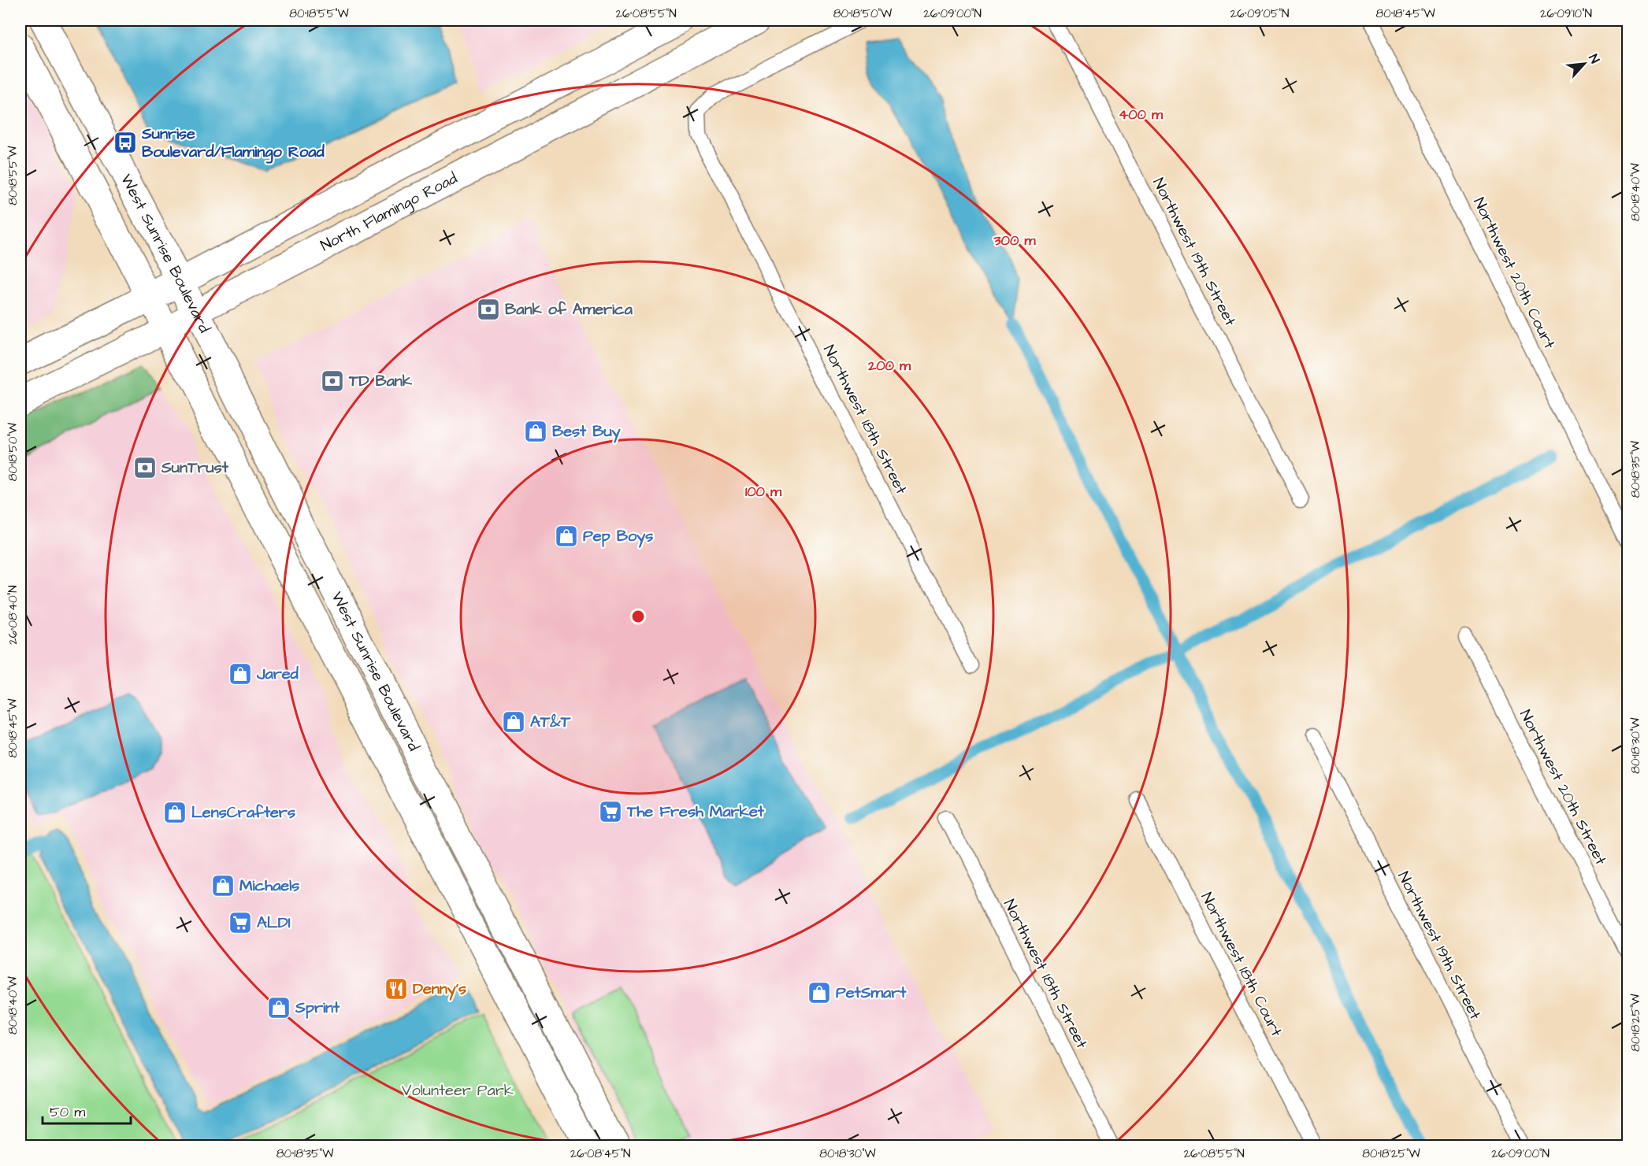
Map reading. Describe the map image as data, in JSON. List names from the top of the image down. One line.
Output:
{"streets":{"highway":["North Flamingo Road","West Sunrise Boulevard"],"street":["Northwest 19th Street","Northwest 20th Court","Northwest 18th Street","Northwest 20th Street","Northwest 18th Court"]},"crossings":[["North Flamingo Road","West Sunrise Boulevard"]],"parks":["Volunteer Park"],"places":{"bus stop":["Sunrise Boulevard/Flamingo Road"],"bank":["Bank of America","TD Bank","SunTrust"],"shop":["Best Buy","Pep Boys","Jared","AT&T","LensCrafters","Michaels","PetSmart","Sprint"],"supermarket":["The Fresh Market","ALDI"],"restaurant":["Denny's"]},"scale_bar":"50 m","north":"top right","coordinates":["80°18'55\"W","26°08'55\"N","80°18'50\"W","26°09'00\"N","26°09'05\"N","80°18'45\"W","26°09'10\"N","80°18'40\"W","80°18'35\"W","26°08'40\"N","80°18'30\"W","80°18'25\"W","26°08'45\"N"],"rings":["400 m","300 m","200 m","100 m"]}
